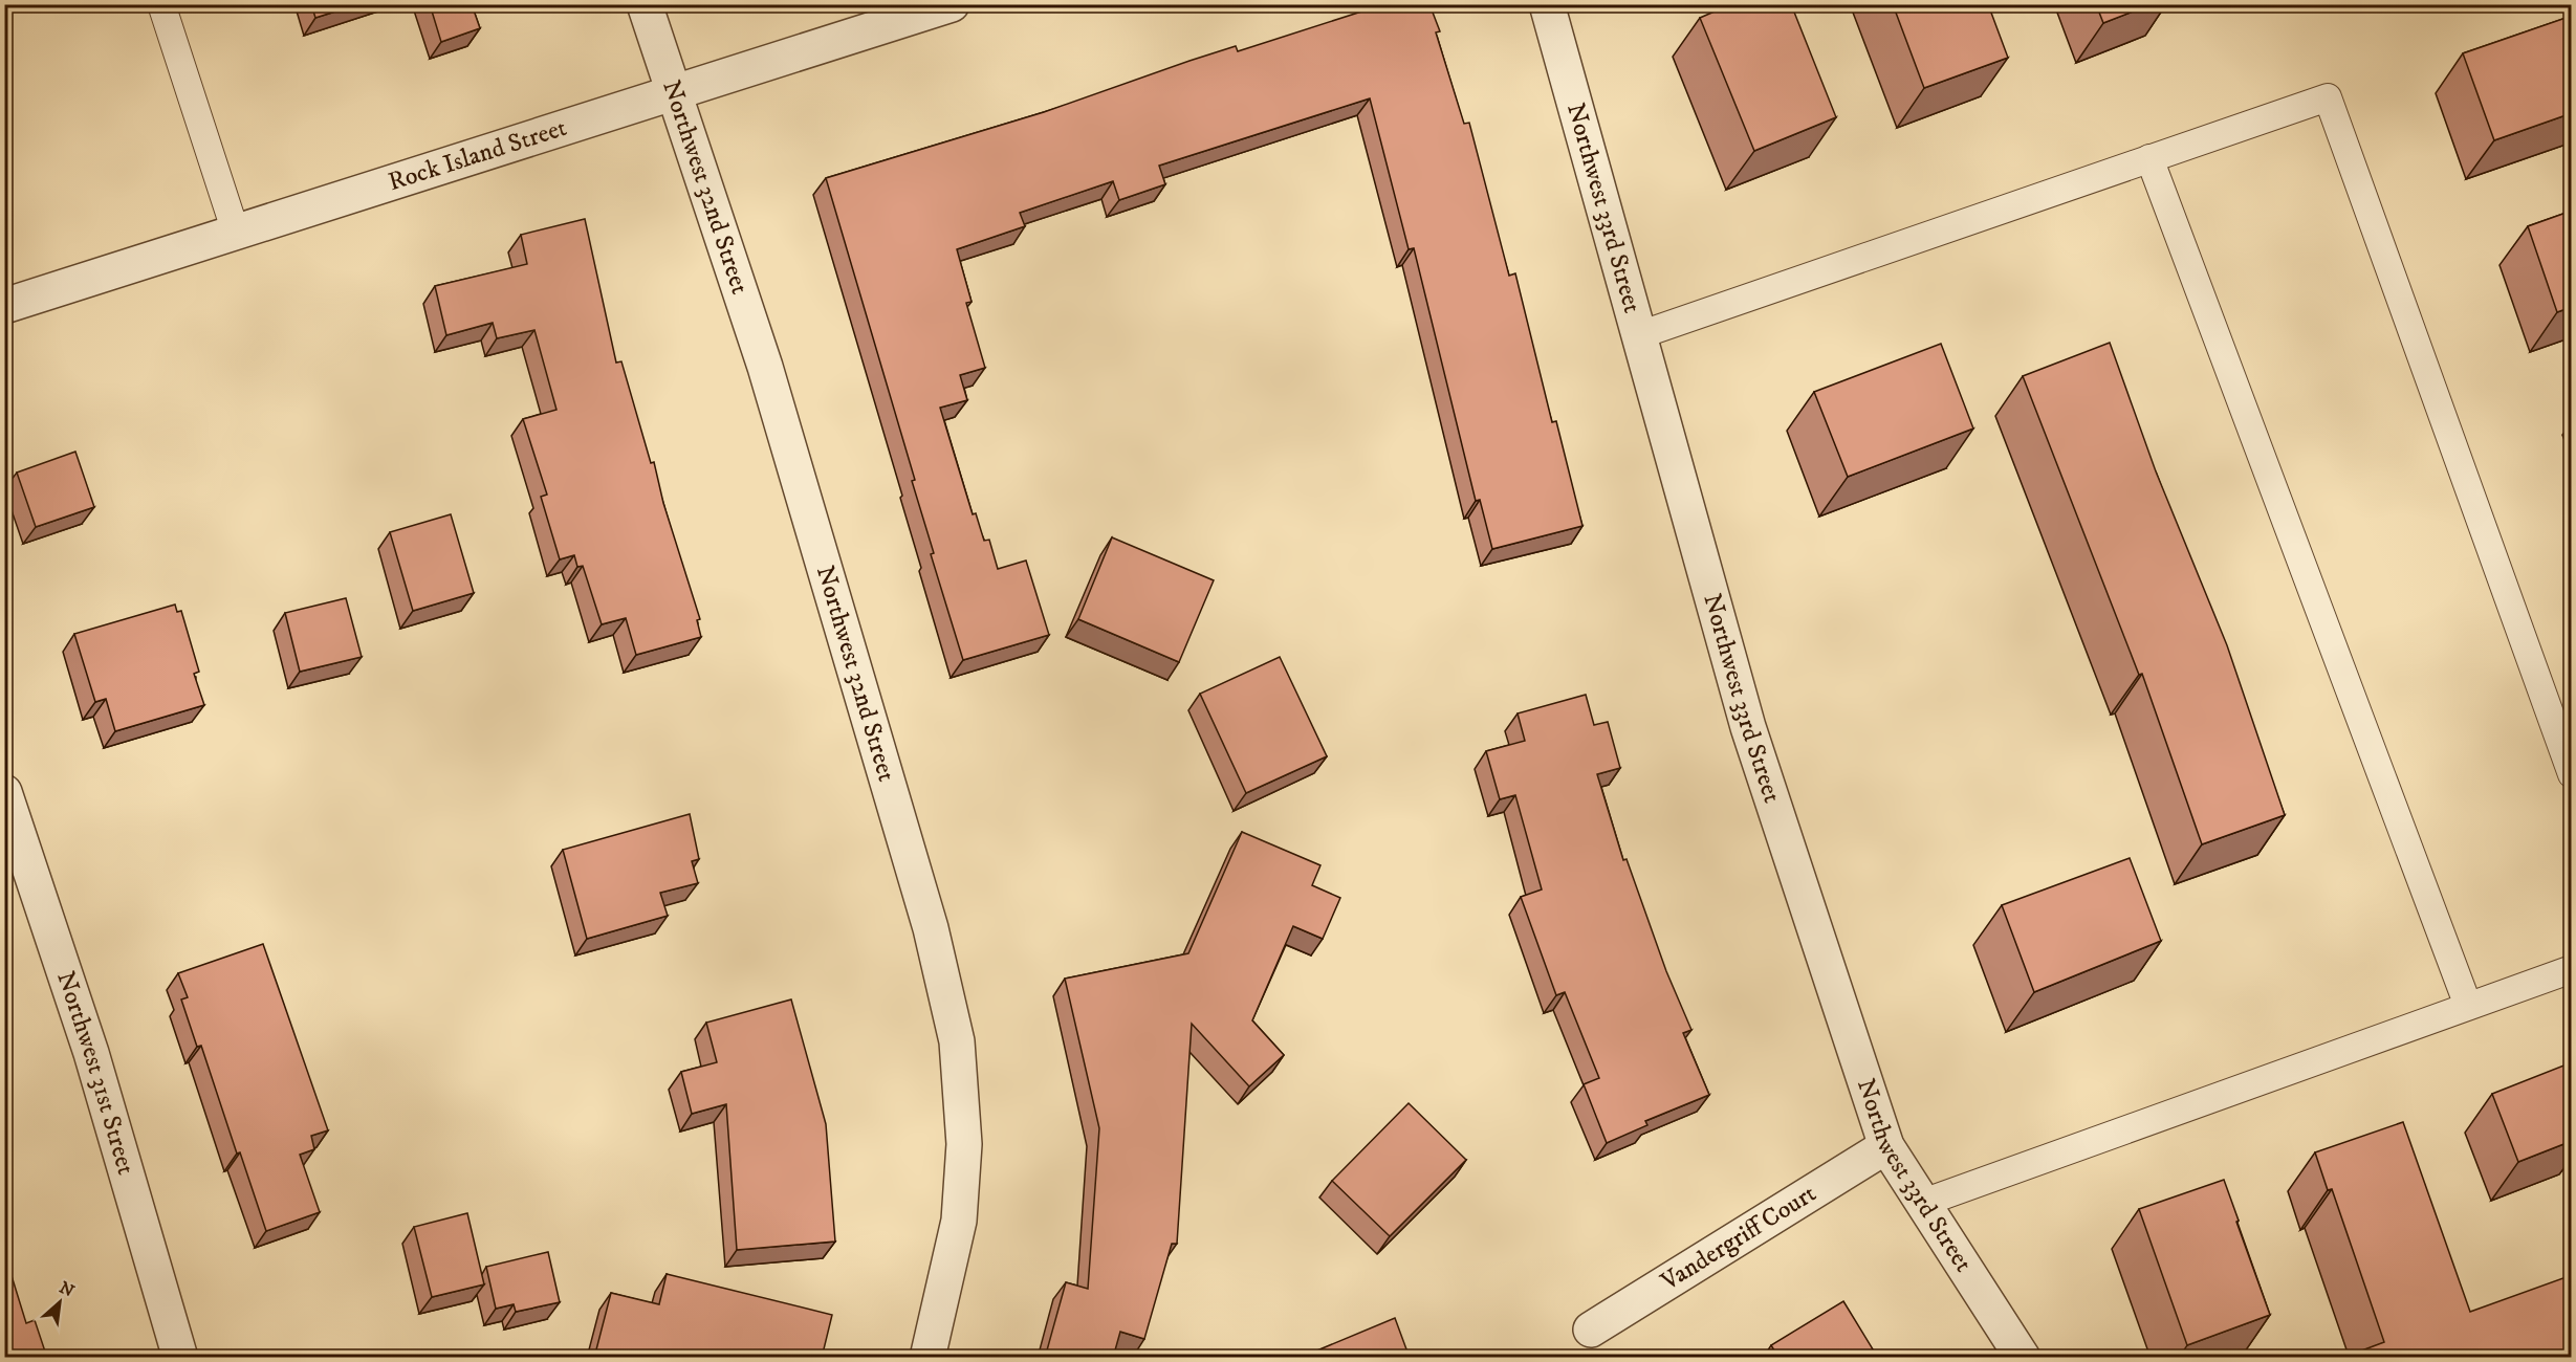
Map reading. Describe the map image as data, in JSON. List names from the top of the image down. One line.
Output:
{"streets":{"street":["Rock Island Street","Northwest 32nd Street","Northwest 33rd Street","Northwest 31st Street","Vandergriff Court"]},"crossings":[["Rock Island Street","Northwest 32nd Street"],["Northwest 33rd Street","Vandergriff Court"]],"north":"top right"}
